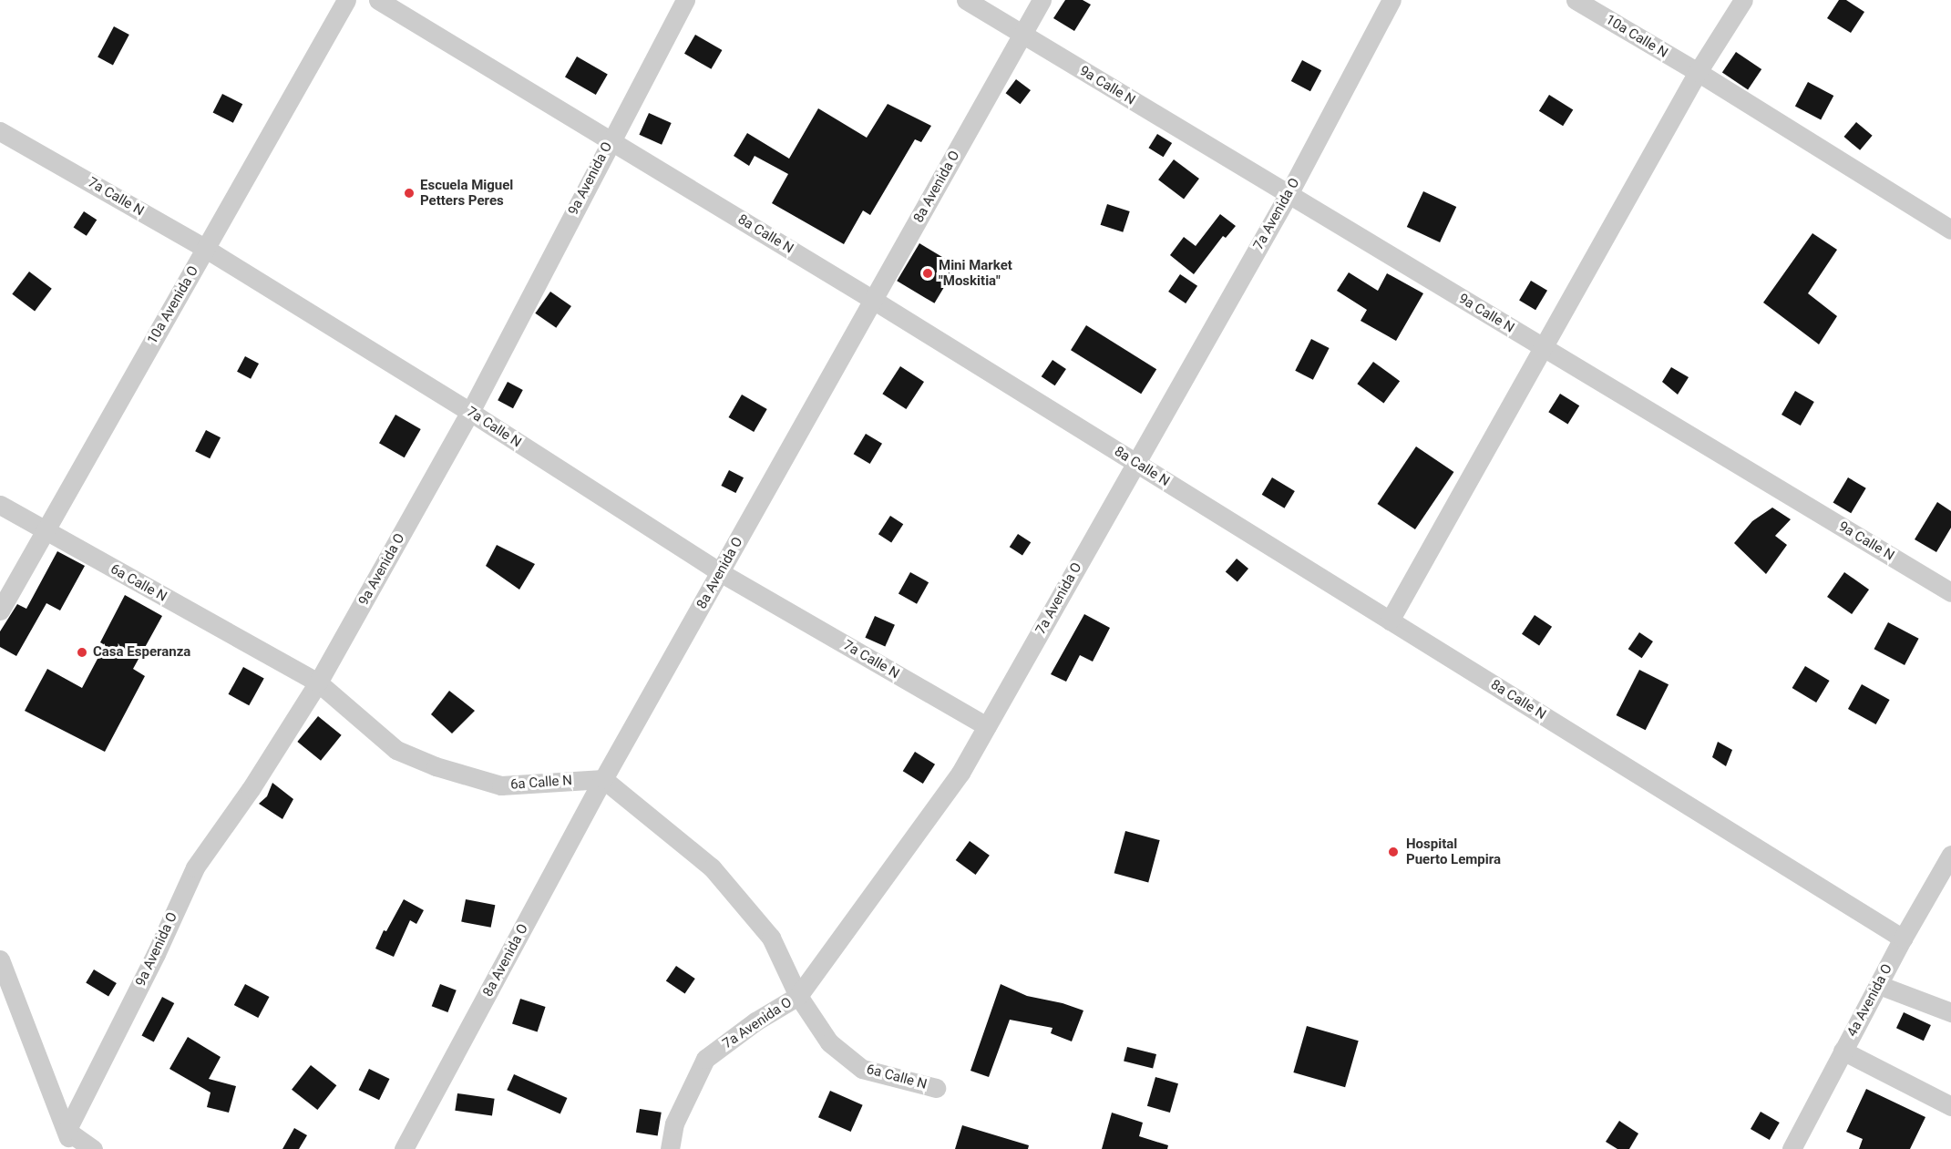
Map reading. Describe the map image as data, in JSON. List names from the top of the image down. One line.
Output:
{"streets":{"street":["10a Calle N","9a Calle N","9a Avenida O","8a Avenida O","7a Calle N","7a Avenida O","8a Calle N","10a Avenida O","6a Calle N","4a Avenida O"]},"crossings":[["9a Calle N","8a Avenida O"],["9a Calle N","7a Avenida O"],["9a Avenida O","7a Calle N"],["9a Avenida O","8a Calle N"],["9a Avenida O","6a Calle N"],["8a Avenida O","7a Calle N"],["8a Avenida O","8a Calle N"],["8a Avenida O","6a Calle N"],["7a Calle N","7a Avenida O"],["7a Calle N","10a Avenida O"],["7a Avenida O","8a Calle N"],["7a Avenida O","6a Calle N"],["8a Calle N","4a Avenida O"],["10a Avenida O","6a Calle N"]],"places":["Escuela Miguel Petters Peres","Mini Market \"Moskitia\"","Casa Esperanza","Hospital Puerto Lempira"]}
